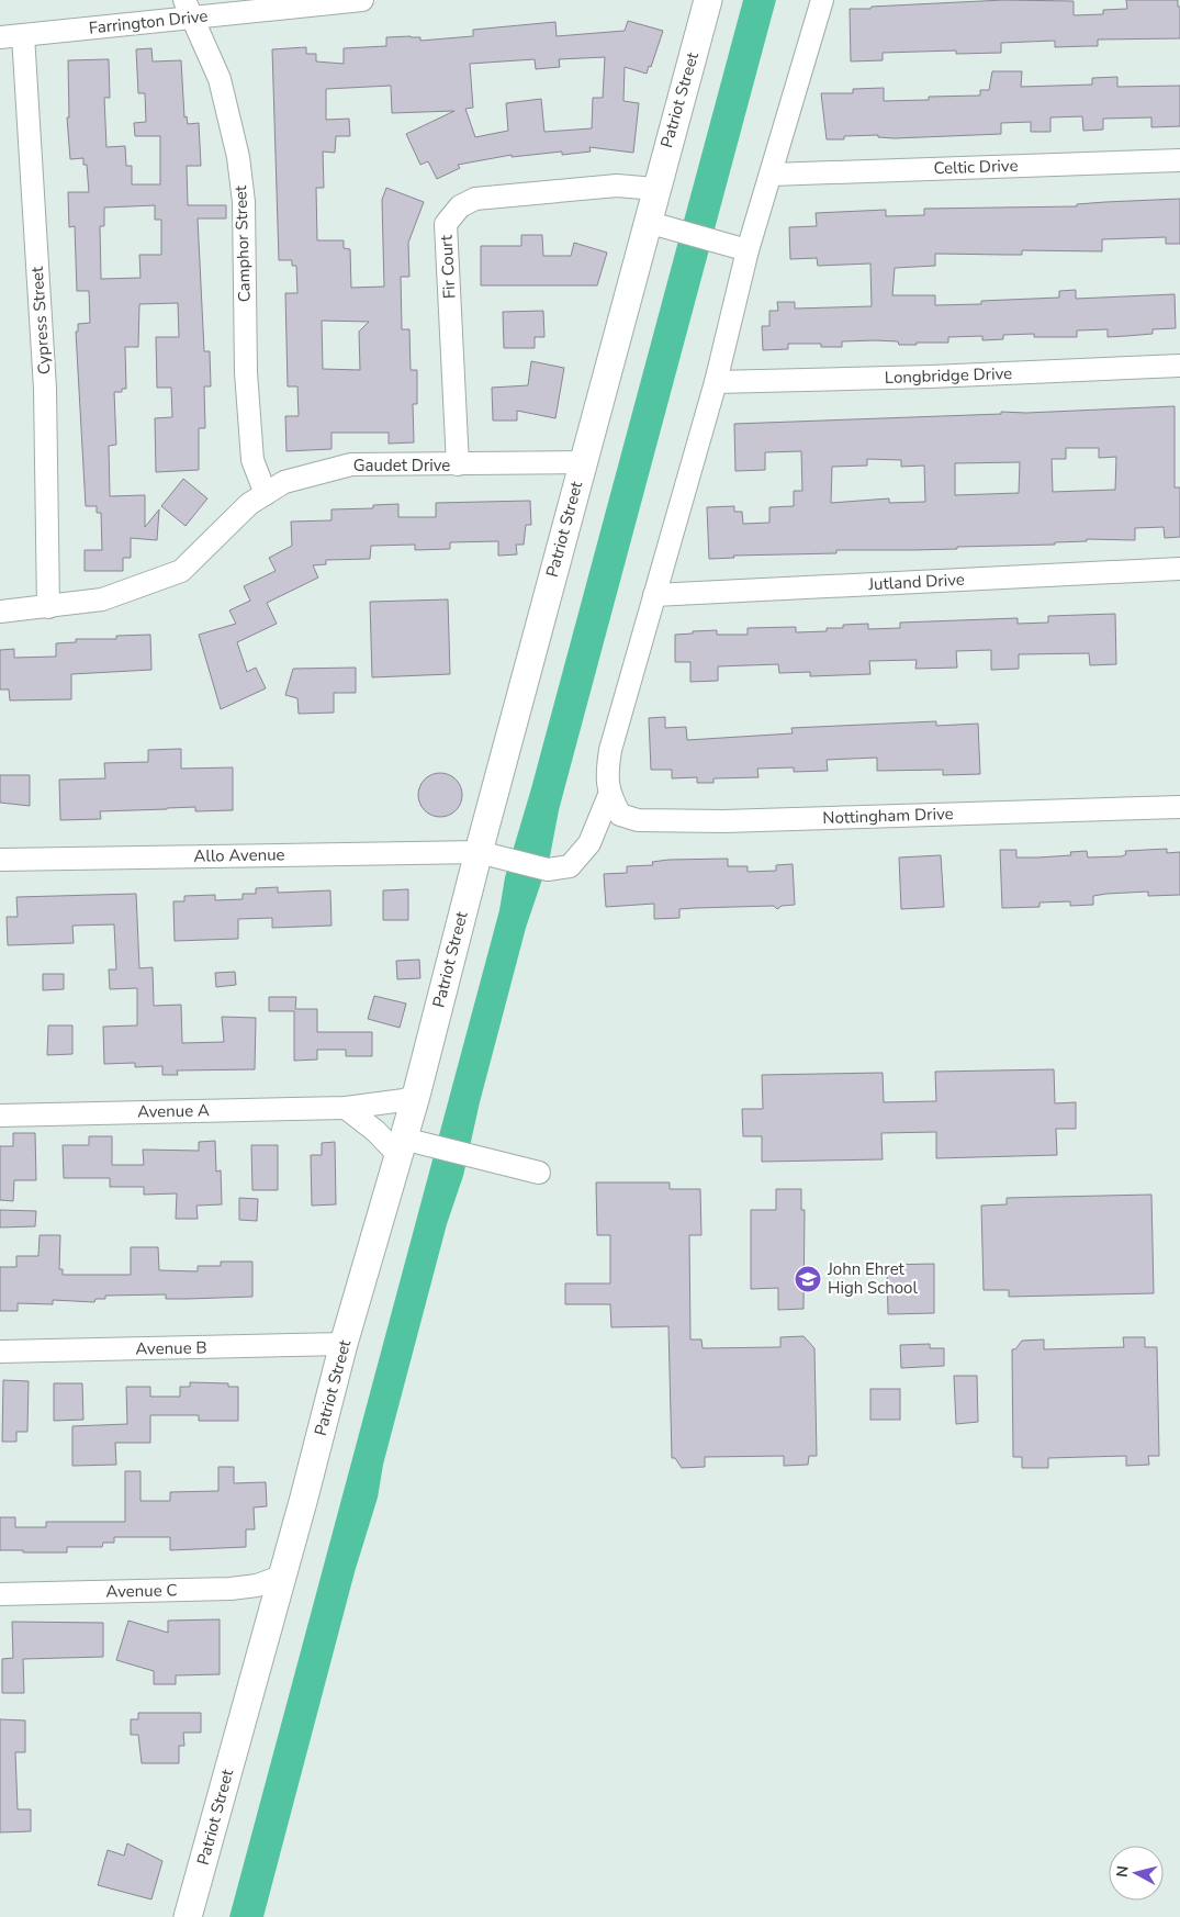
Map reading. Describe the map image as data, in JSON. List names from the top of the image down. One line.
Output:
{"streets":{"main road":["Patriot Street"],"street":["Farrington Drive","Celtic Drive","Camphor Street","Fir Court","Cypress Street","Longbridge Drive","Gaudet Drive","Jutland Drive","Nottingham Drive","Allo Avenue","Avenue A","Avenue B","Avenue C"]},"crossings":[["Farrington Drive","Camphor Street"],["Farrington Drive","Cypress Street"],["Patriot Street","Fir Court"],["Patriot Street","Gaudet Drive"],["Patriot Street","Allo Avenue"],["Patriot Street","Avenue A"],["Patriot Street","Avenue B"],["Patriot Street","Avenue C"],["Camphor Street","Gaudet Drive"],["Fir Court","Gaudet Drive"],["Cypress Street","Gaudet Drive"],["Nottingham Drive","Allo Avenue"]],"places":{"school or university":["John Ehret High School"]},"north":"left"}
